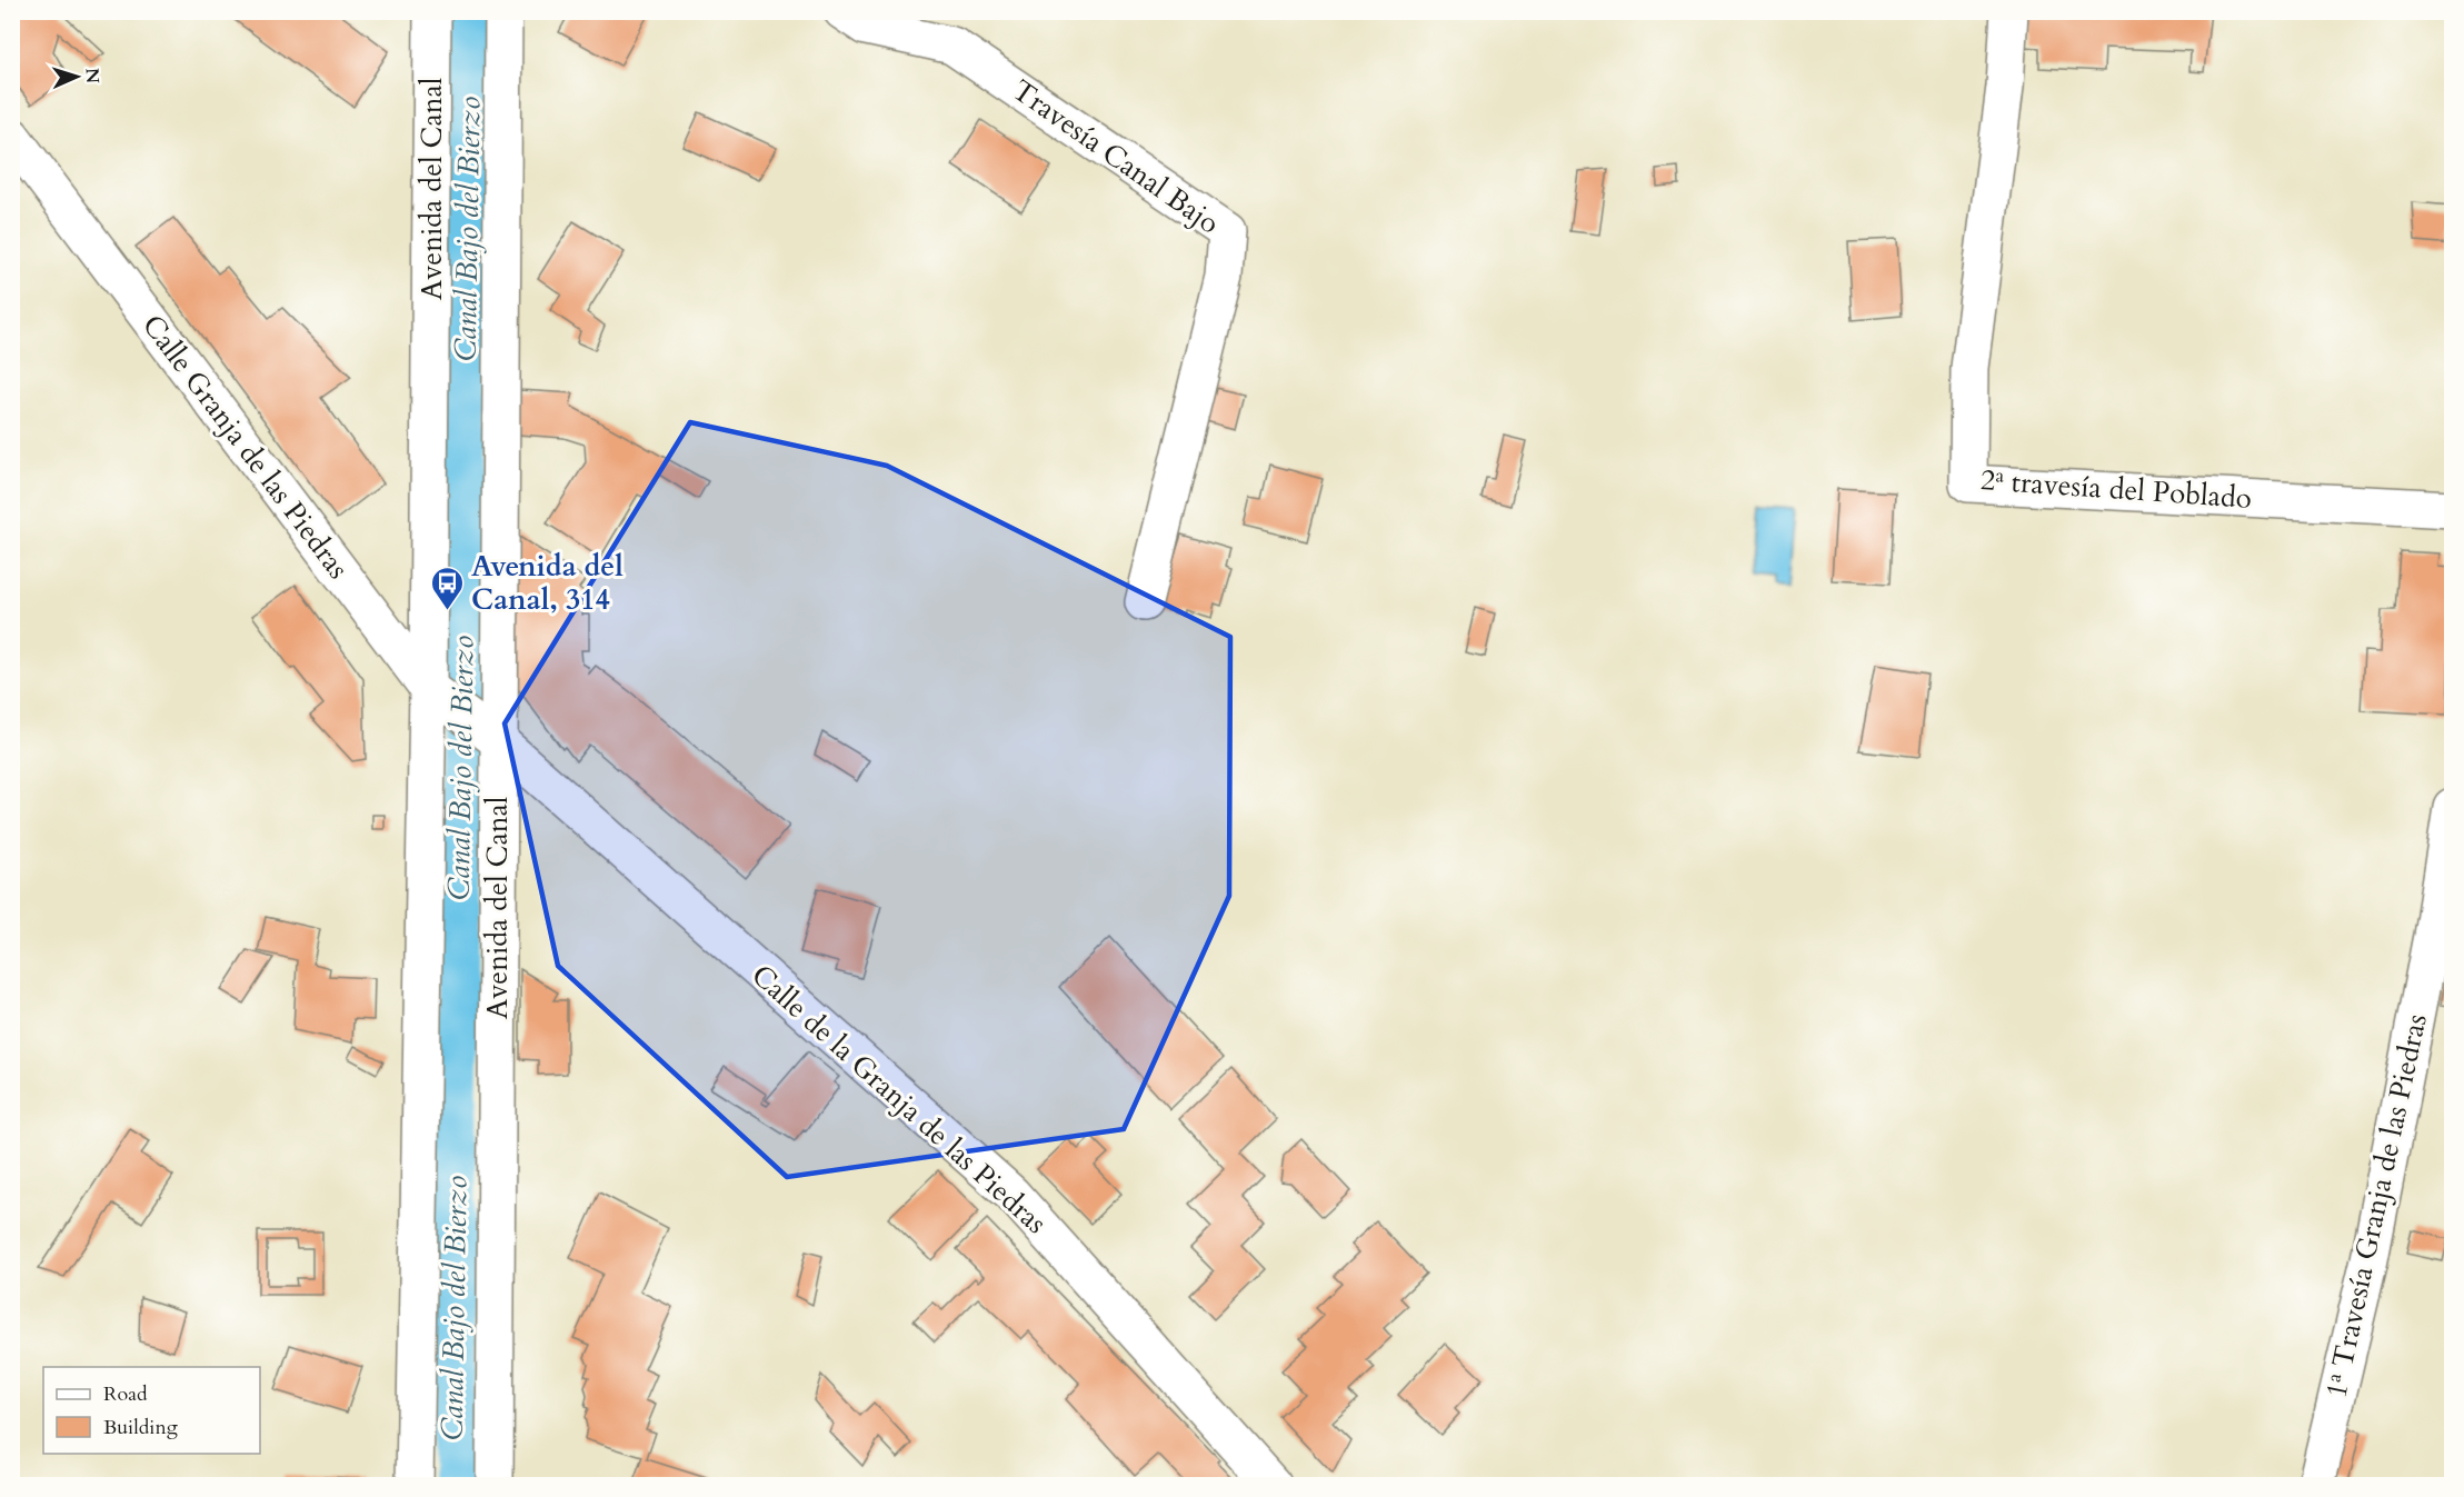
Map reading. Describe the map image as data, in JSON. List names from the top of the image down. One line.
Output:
{"streets":{"street":["Travesía Canal Bajo","Avenida del Canal","Calle Granja de las Piedras","2ª travesía del Poblado","Calle de la Granja de las Piedras","1ª Travesía Granja de las Piedras"]},"crossings":[["Avenida del Canal","Calle Granja de las Piedras"],["Avenida del Canal","Calle de la Granja de las Piedras"],["Calle Granja de las Piedras","Calle de la Granja de las Piedras"]],"water":["Canal Bajo del Bierzo"],"places":{"bus stop":["Avenida del Canal, 314"]},"legend":["Road","Building"],"north":"right"}
